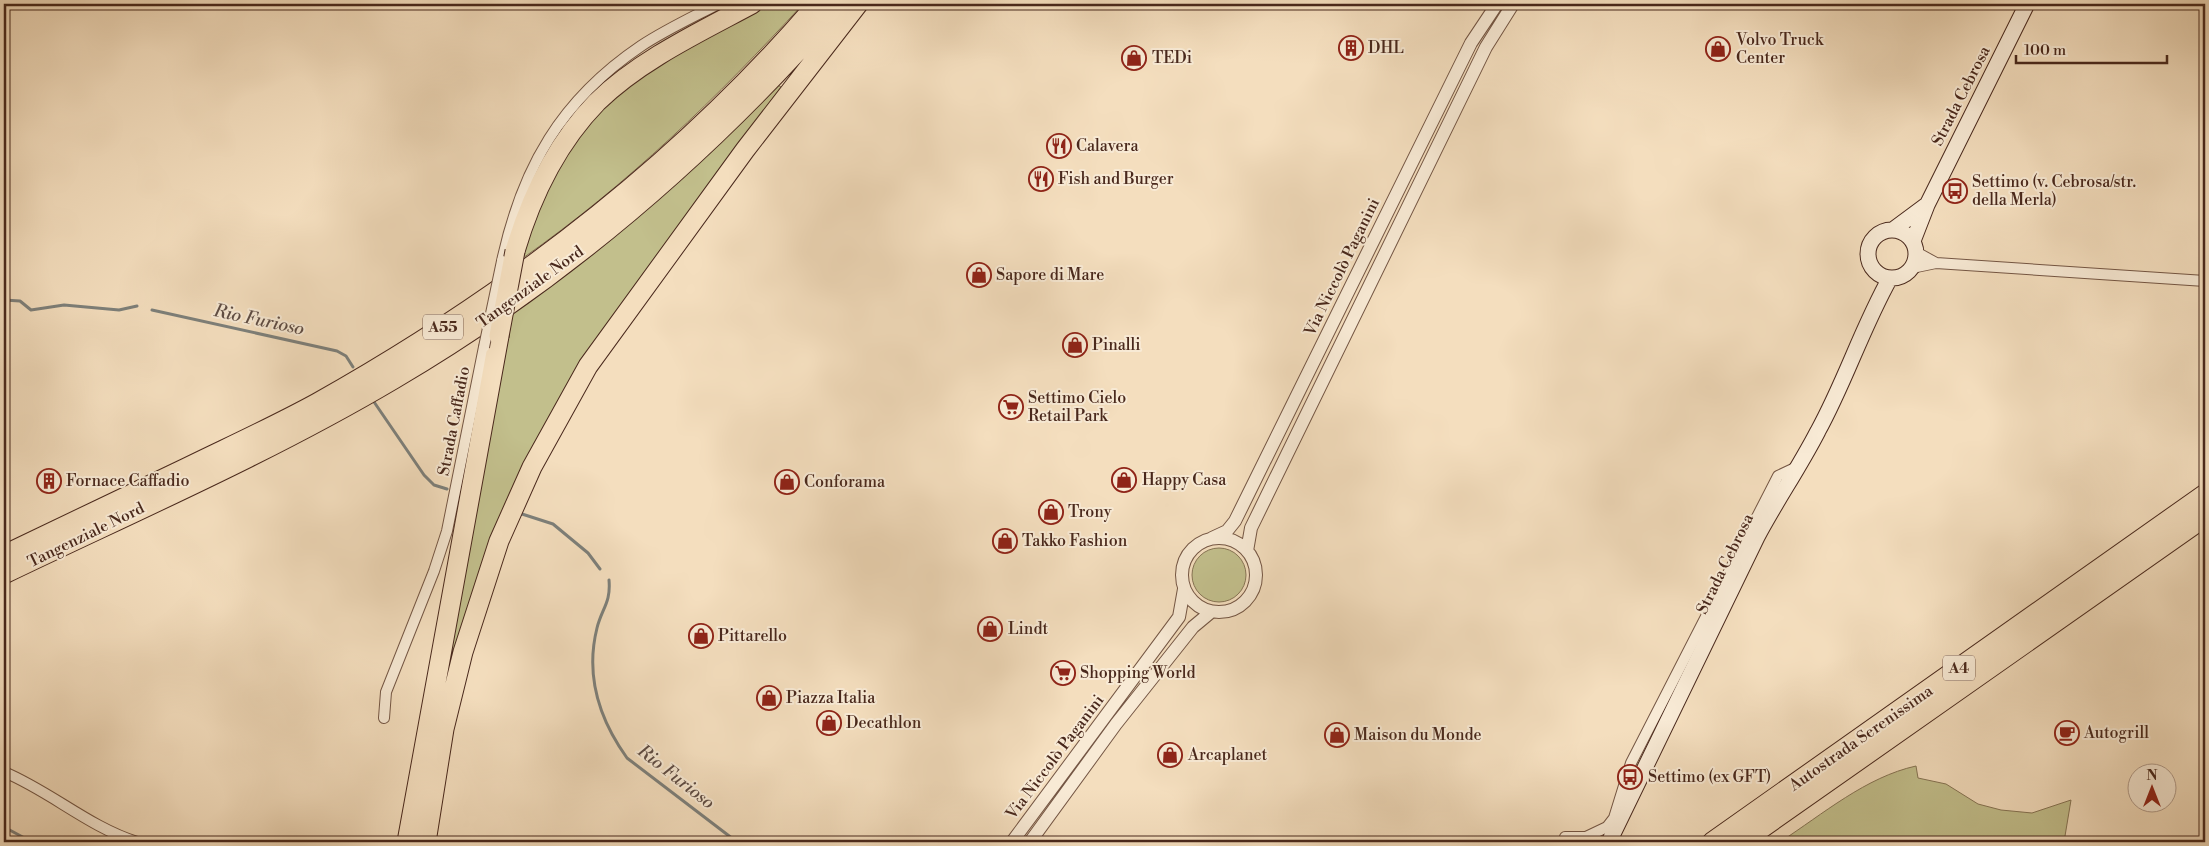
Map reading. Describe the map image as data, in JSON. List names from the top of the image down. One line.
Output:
{"streets":{"highway":["Tangenziale Nord","A55","A4","Autostrada Serenissima"],"main road":["Strada Cebrosa"],"street":["Via Niccolò Paganini","Strada Caffadio"]},"water":["Rio Furioso"],"places":{"building":["DHL","Fornace Caffadio"],"shop":["Volvo Truck Center","TEDi","Sapore di Mare","Pinalli","Happy Casa","Conforama","Trony","Takko Fashion","Lindt","Pittarello","Piazza Italia","Decathlon","Maison du Monde","Arcaplanet"],"restaurant":["Calavera","Fish and Burger"],"bus stop":["Settimo (v. Cebrosa/str. della Merla)","Settimo (ex GFT)"],"supermarket":["Settimo Cielo Retail Park","Shopping World"],"cafe":["Autogrill"]},"scale_bar":"100 m","north":"top"}
